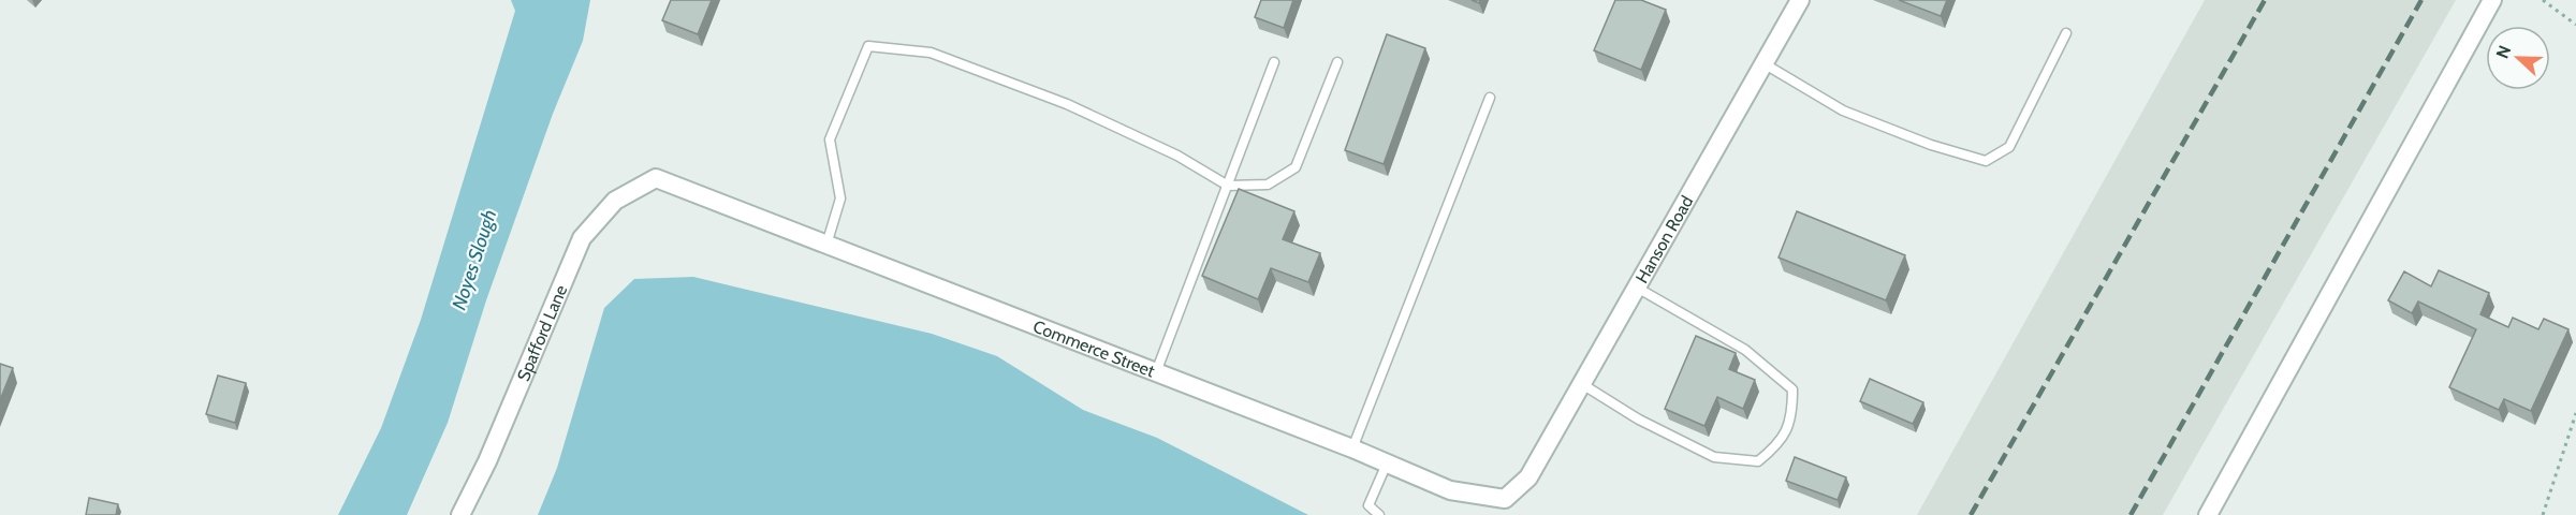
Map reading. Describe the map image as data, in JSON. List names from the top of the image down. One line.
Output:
{"streets":{"street":["Hanson Road","Spafford Lane","Commerce Street"]},"crossings":[["Hanson Road","Commerce Street"],["Spafford Lane","Commerce Street"]],"water":["Noyes Slough"],"north":"left"}
